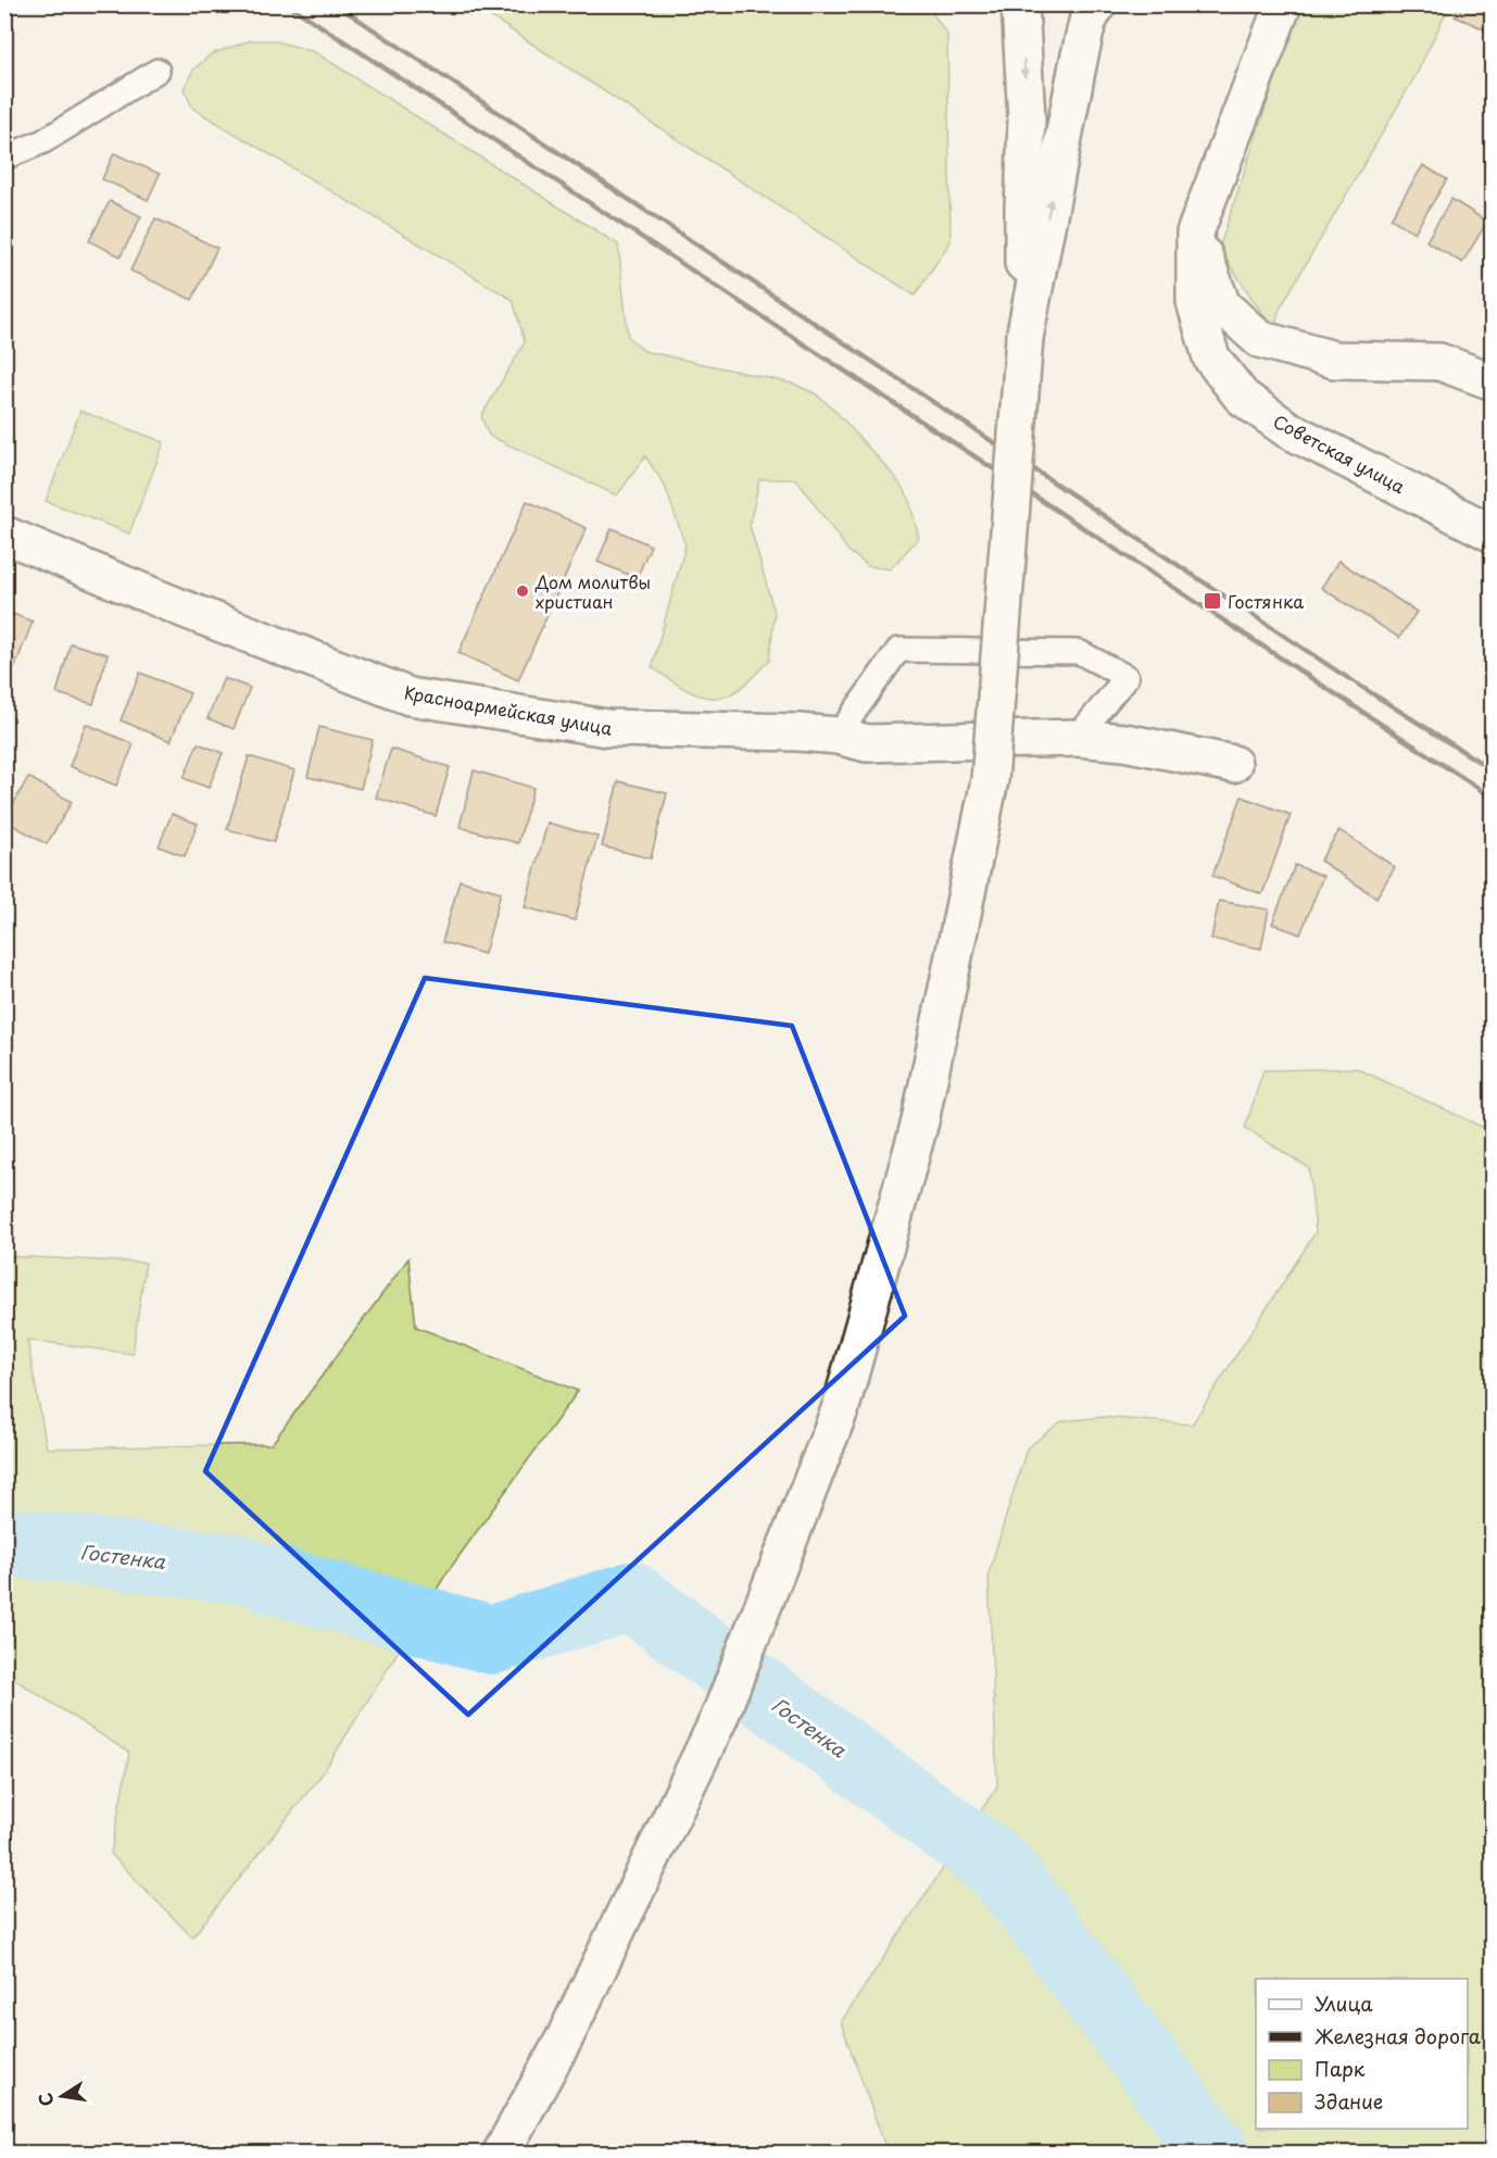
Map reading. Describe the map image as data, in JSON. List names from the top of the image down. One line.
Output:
{"streets":{"main road":["Советская улица","Красноармейская улица"]},"water":["Гостенка"],"places":{"other":["Дом молитвы христиан"],"transit":["Гостянка"]},"legend":["Улица","Железная дорога","Парк","Здание"],"north":"left"}
